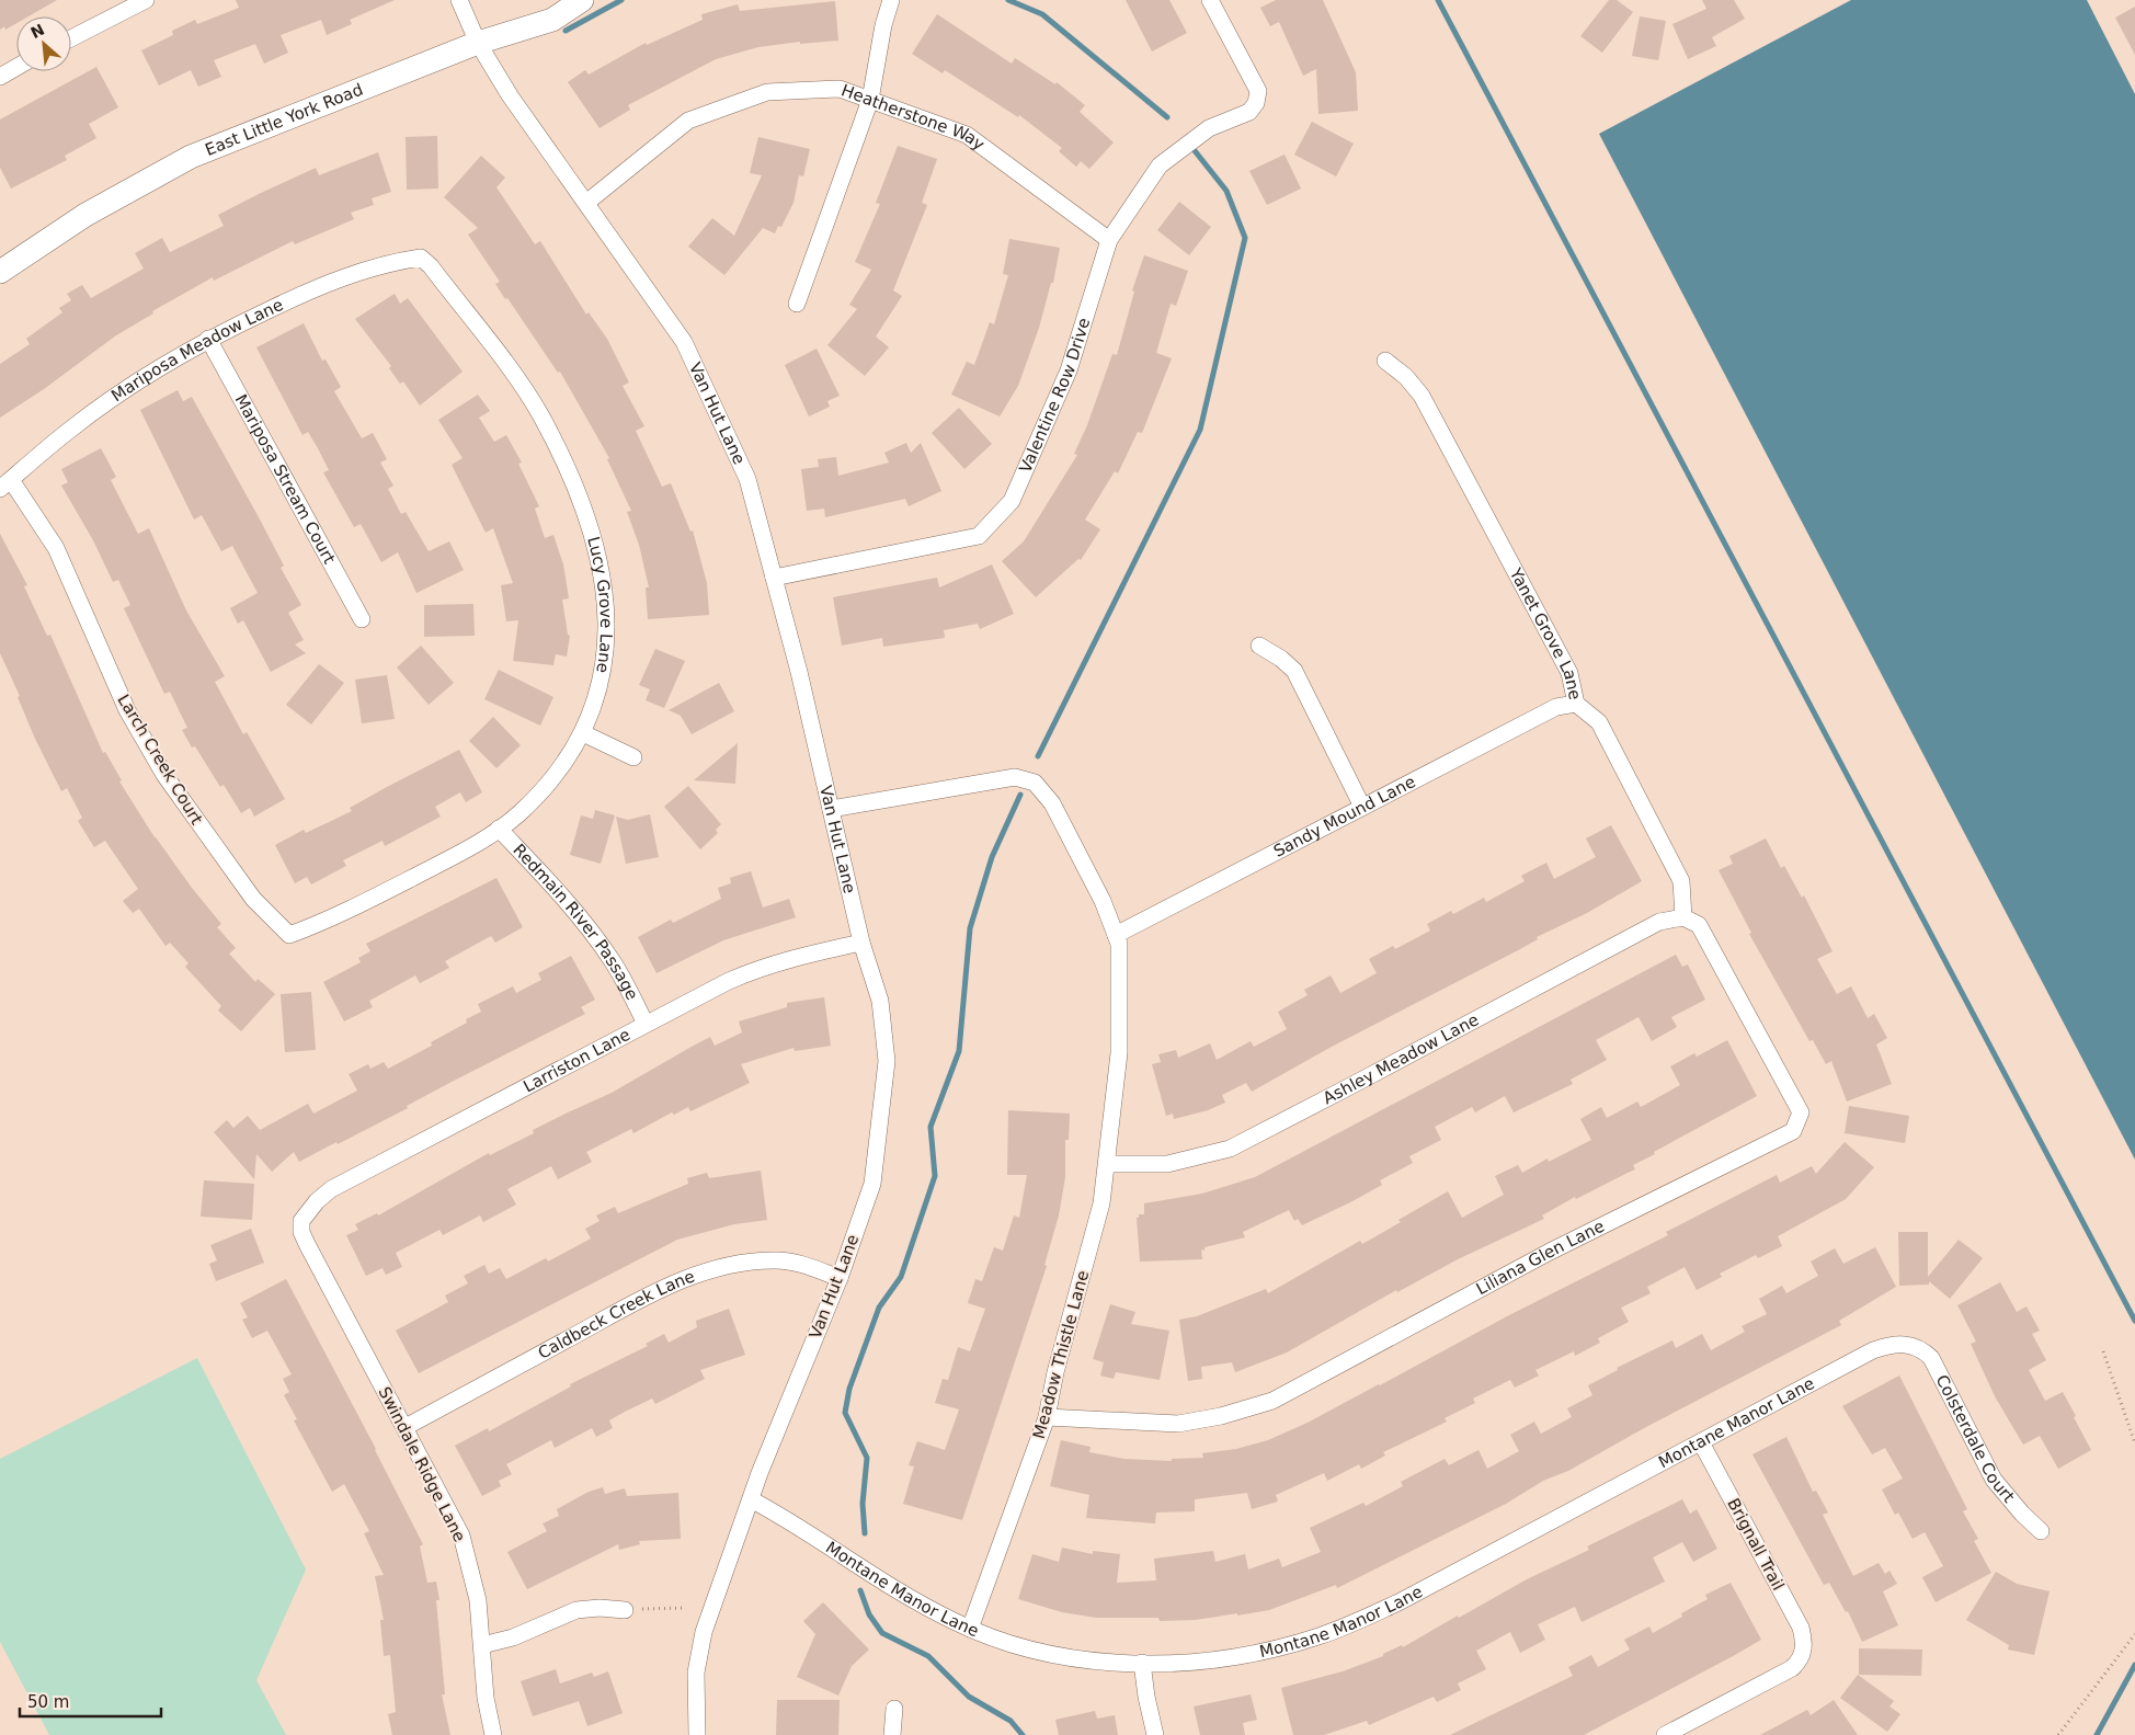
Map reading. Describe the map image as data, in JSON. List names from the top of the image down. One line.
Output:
{"streets":{"street":["Heatherstone Way","East Little York Road","Mariposa Meadow Lane","Valentine Row Drive","Van Hut Lane","Mariposa Stream Court","Lucy Grove Lane","Yanet Grove Lane","Larch Creek Court","Sandy Mound Lane","Redmain River Passage","Ashley Meadow Lane","Larriston Lane","Liliana Glen Lane","Caldbeck Creek Lane","Meadow Thistle Lane","Montane Manor Lane","Colsterdale Court","Swindale Ridge Lane","Brignall Trail"]},"crossings":[["Heatherstone Way","Valentine Row Drive"],["Heatherstone Way","Van Hut Lane"],["East Little York Road","Van Hut Lane"],["Mariposa Meadow Lane","Mariposa Stream Court"],["Mariposa Meadow Lane","Lucy Grove Lane"],["Mariposa Meadow Lane","Larch Creek Court"],["Valentine Row Drive","Van Hut Lane"],["Van Hut Lane","Larriston Lane"],["Van Hut Lane","Caldbeck Creek Lane"],["Van Hut Lane","Meadow Thistle Lane"],["Van Hut Lane","Montane Manor Lane"],["Lucy Grove Lane","Larch Creek Court"],["Lucy Grove Lane","Redmain River Passage"],["Yanet Grove Lane","Sandy Mound Lane"],["Yanet Grove Lane","Ashley Meadow Lane"],["Yanet Grove Lane","Liliana Glen Lane"],["Sandy Mound Lane","Meadow Thistle Lane"],["Redmain River Passage","Larriston Lane"],["Ashley Meadow Lane","Liliana Glen Lane"],["Ashley Meadow Lane","Meadow Thistle Lane"],["Larriston Lane","Swindale Ridge Lane"],["Liliana Glen Lane","Meadow Thistle Lane"],["Caldbeck Creek Lane","Swindale Ridge Lane"],["Meadow Thistle Lane","Montane Manor Lane"],["Montane Manor Lane","Colsterdale Court"],["Montane Manor Lane","Brignall Trail"]],"scale_bar":"50 m","north":"top left"}
